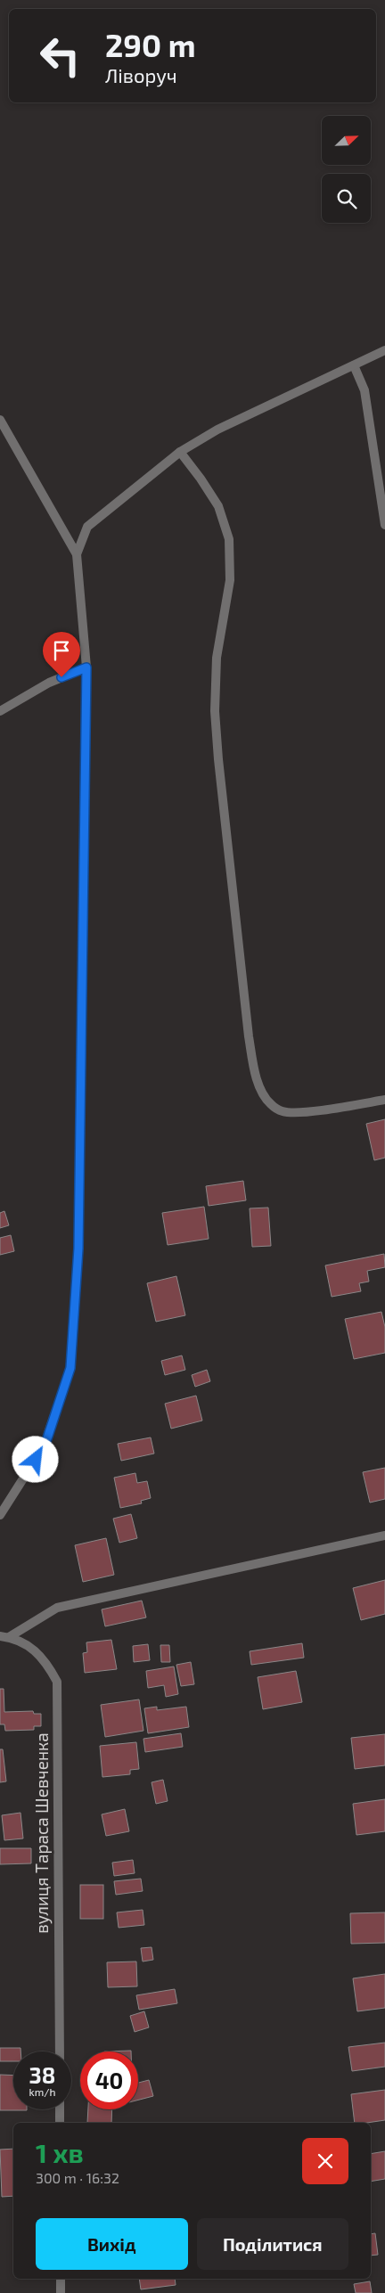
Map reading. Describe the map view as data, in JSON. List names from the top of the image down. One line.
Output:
{"streets":{"street":["вулиця Тараса Шевченка"]},"north":"top right","page":{"turn":["290 m","Ліворуч"],"speed":"38 km/h","limit":"40","heading":["1 хв","300 m · 16:32"],"buttons":["Вихід","Поділитися"]}}
